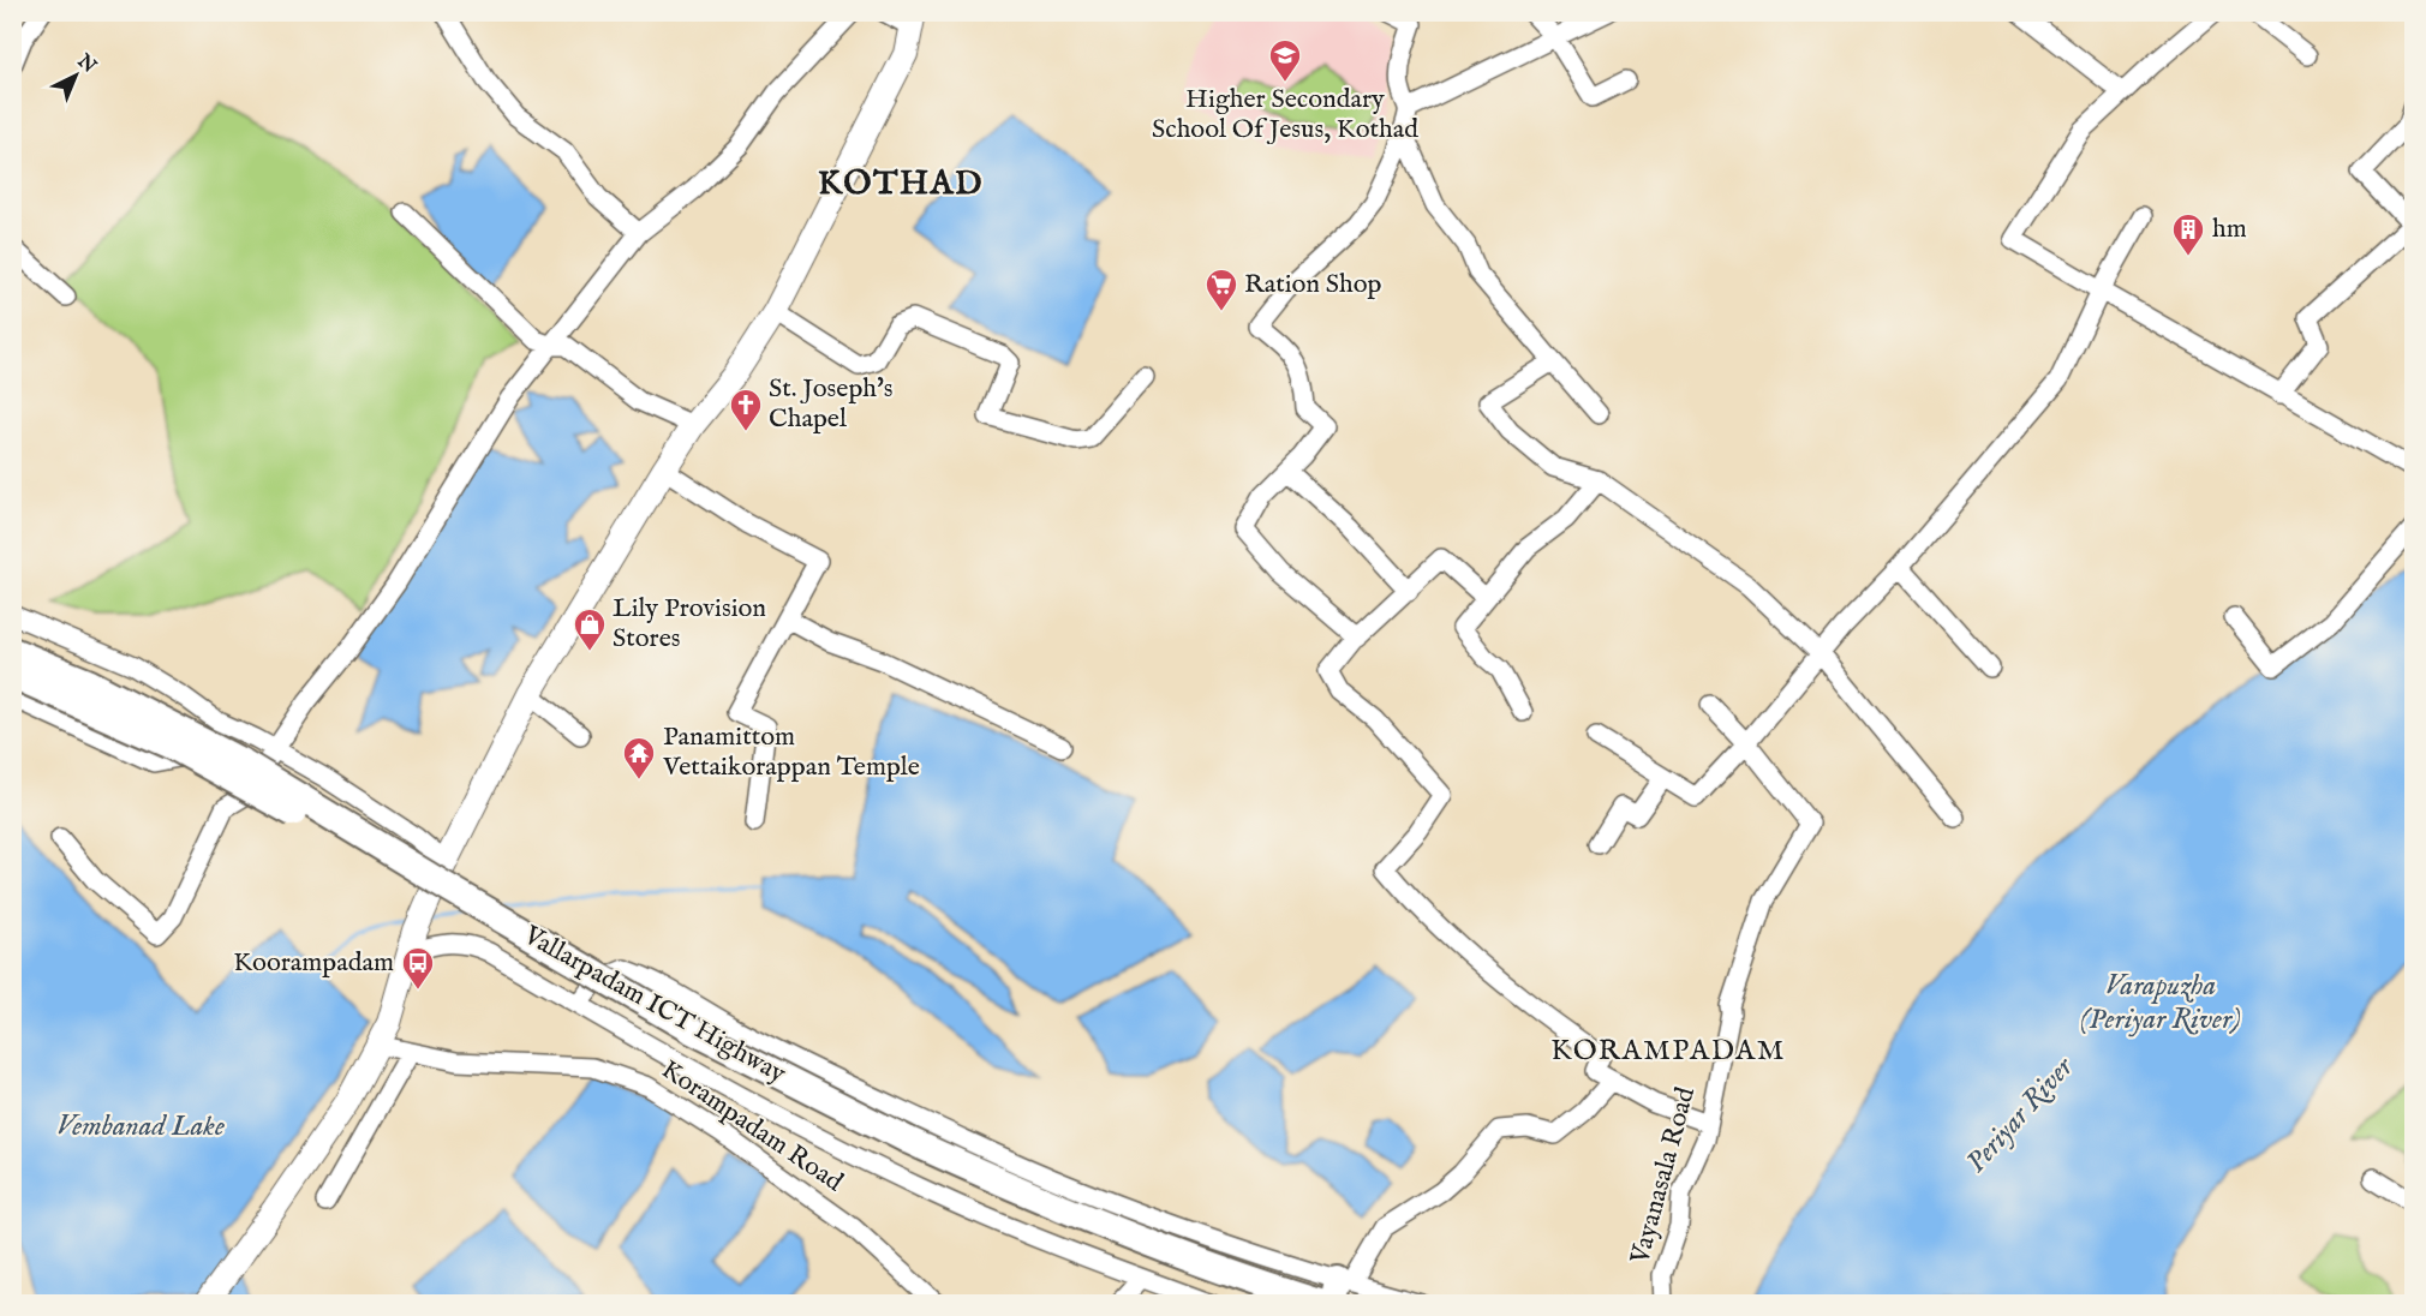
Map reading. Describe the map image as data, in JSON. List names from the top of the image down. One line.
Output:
{"streets":{"highway":["Vallarpadam ICT Highway"],"street":["Korampadam Road","Vayanasala Road"]},"districts":["KOTHAD","KORAMPADAM"],"water":["Varapuzha (Periyar River)","Periyar River","Vembanad Lake"],"places":{"school or university":["Higher Secondary School Of Jesus, Kothad"],"building":["hm"],"supermarket":["Ration Shop"],"church":["St. Joseph's Chapel"],"shop":["Lily Provision Stores"],"temple":["Panamittom Vettaikorappan Temple"],"bus stop":["Koorampadam"]},"north":"top right"}
